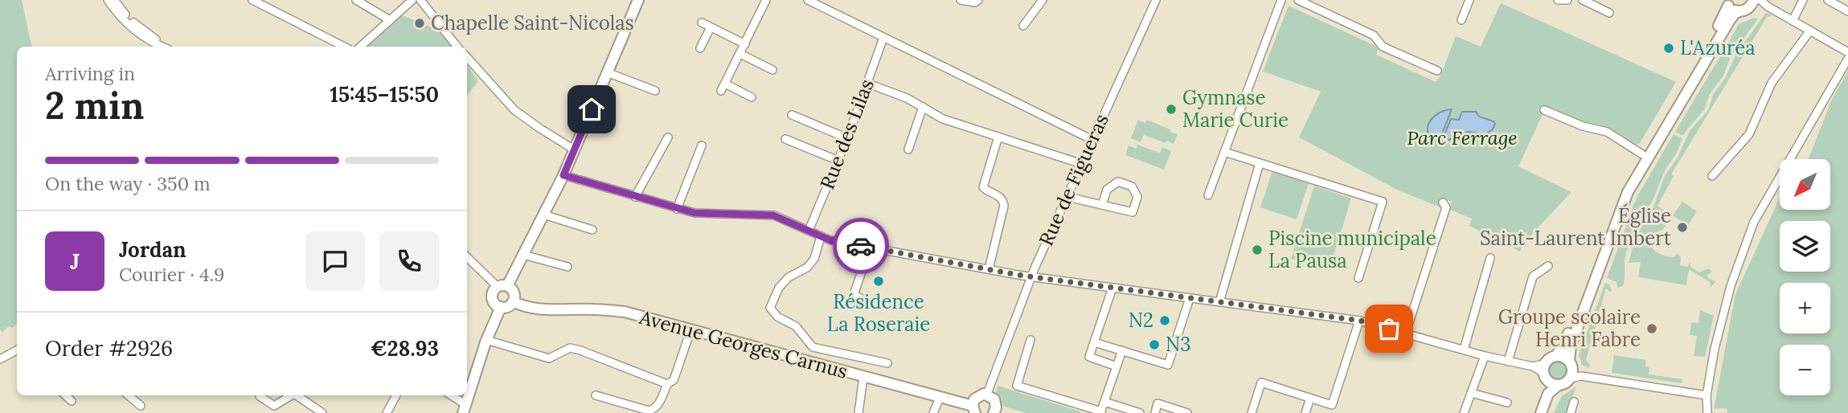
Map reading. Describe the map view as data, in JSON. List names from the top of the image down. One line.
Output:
{"streets":{"street":["Rue des Lilas","Rue de Figueras","Avenue Georges Carnus"]},"parks":["Parc Ferrage"],"places":["Chapelle Saint-Nicolas","L'Azuréa","Gymnase Marie Curie","Église Saint-Laurent Imbert","Piscine municipale La Pausa","Résidence La Roseraie","N2","Groupe scolaire Henri Fabre","N3"],"north":"bottom left","page":{"heading":["2 min","Arriving in","15:45–15:50"],"panel":["Jordan","Courier · 4.9","Order #2926","€28.93"],"bar":"On the way · 350 m","map_buttons":["+","−"],"round":"J"}}
